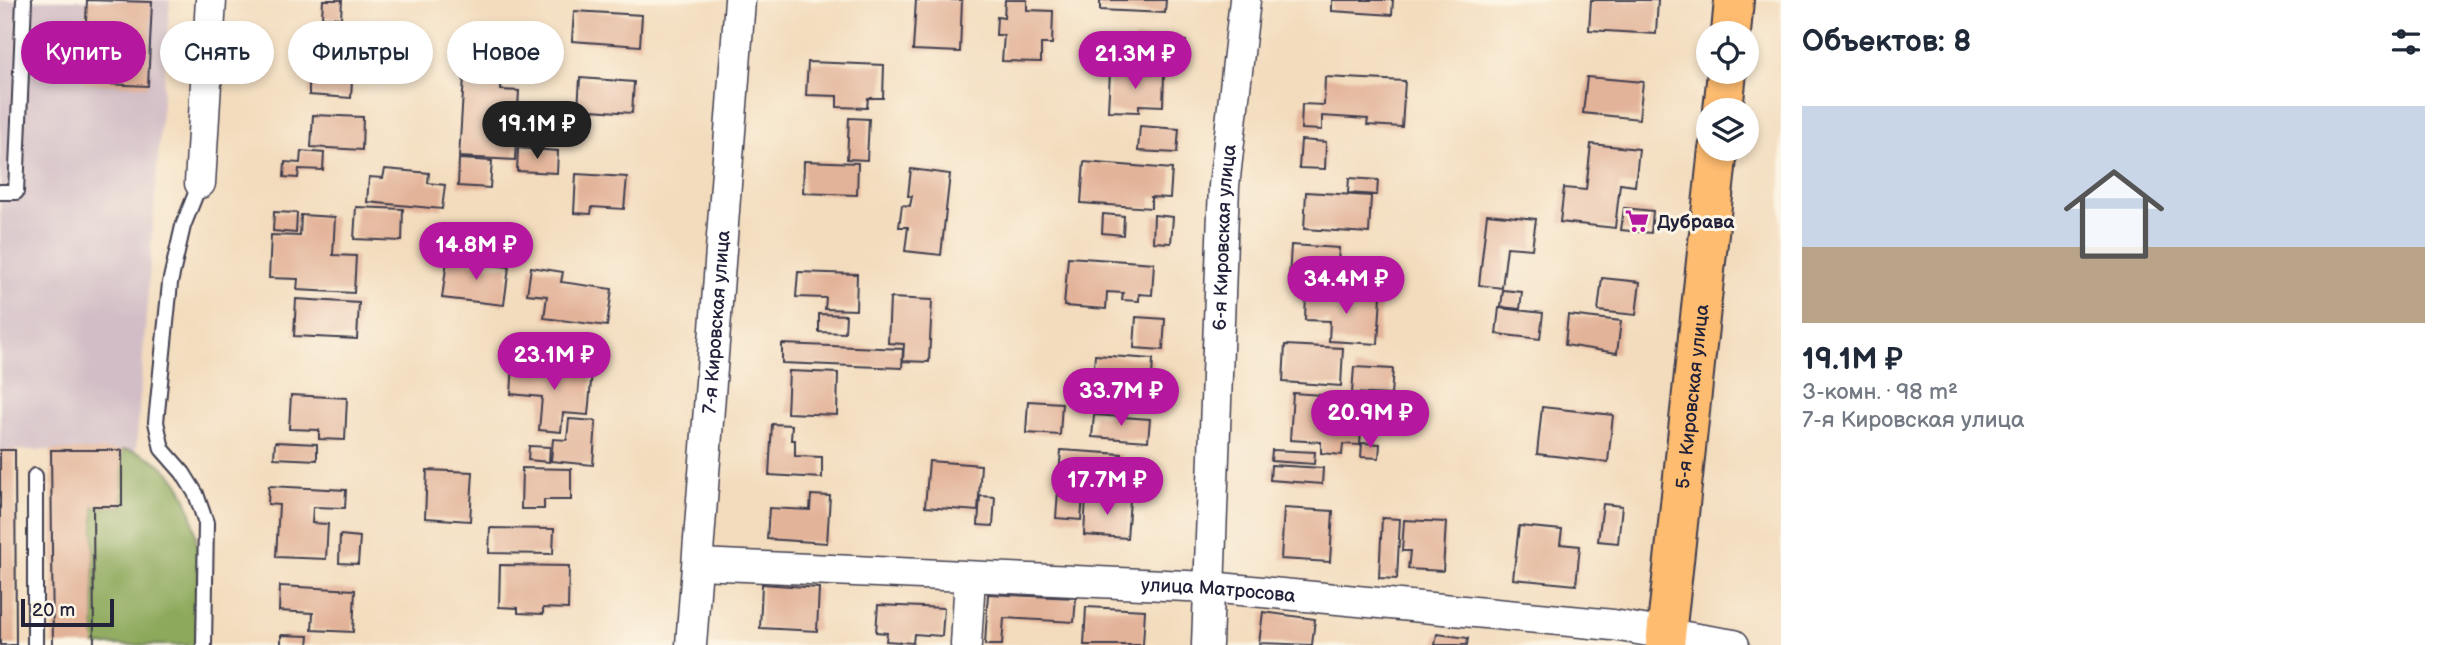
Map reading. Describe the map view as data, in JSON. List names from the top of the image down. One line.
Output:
{"streets":{"main road":["5-я Кировская улица"],"street":["6-я Кировская улица","7-я Кировская улица","улица Матросова"]},"crossings":[["6-я Кировская улица","улица Матросова"],["7-я Кировская улица","улица Матросова"],["5-я Кировская улица","улица Матросова"]],"places":{"supermarket":["Дубрава"]},"scale_bar":"20 m","page":{"heading":"Объектов: 8","chip":["Купить","Снять","Фильтры","Новое"],"price":["21.3M ₽","19.1M ₽","14.8M ₽","34.4M ₽","23.1M ₽","33.7M ₽","20.9M ₽","17.7M ₽"],"list":[{"name":"19.1M ₽","note":"3-комн. · 98 m² · 7-я Кировская улица"}],"scale":"20 m"}}
